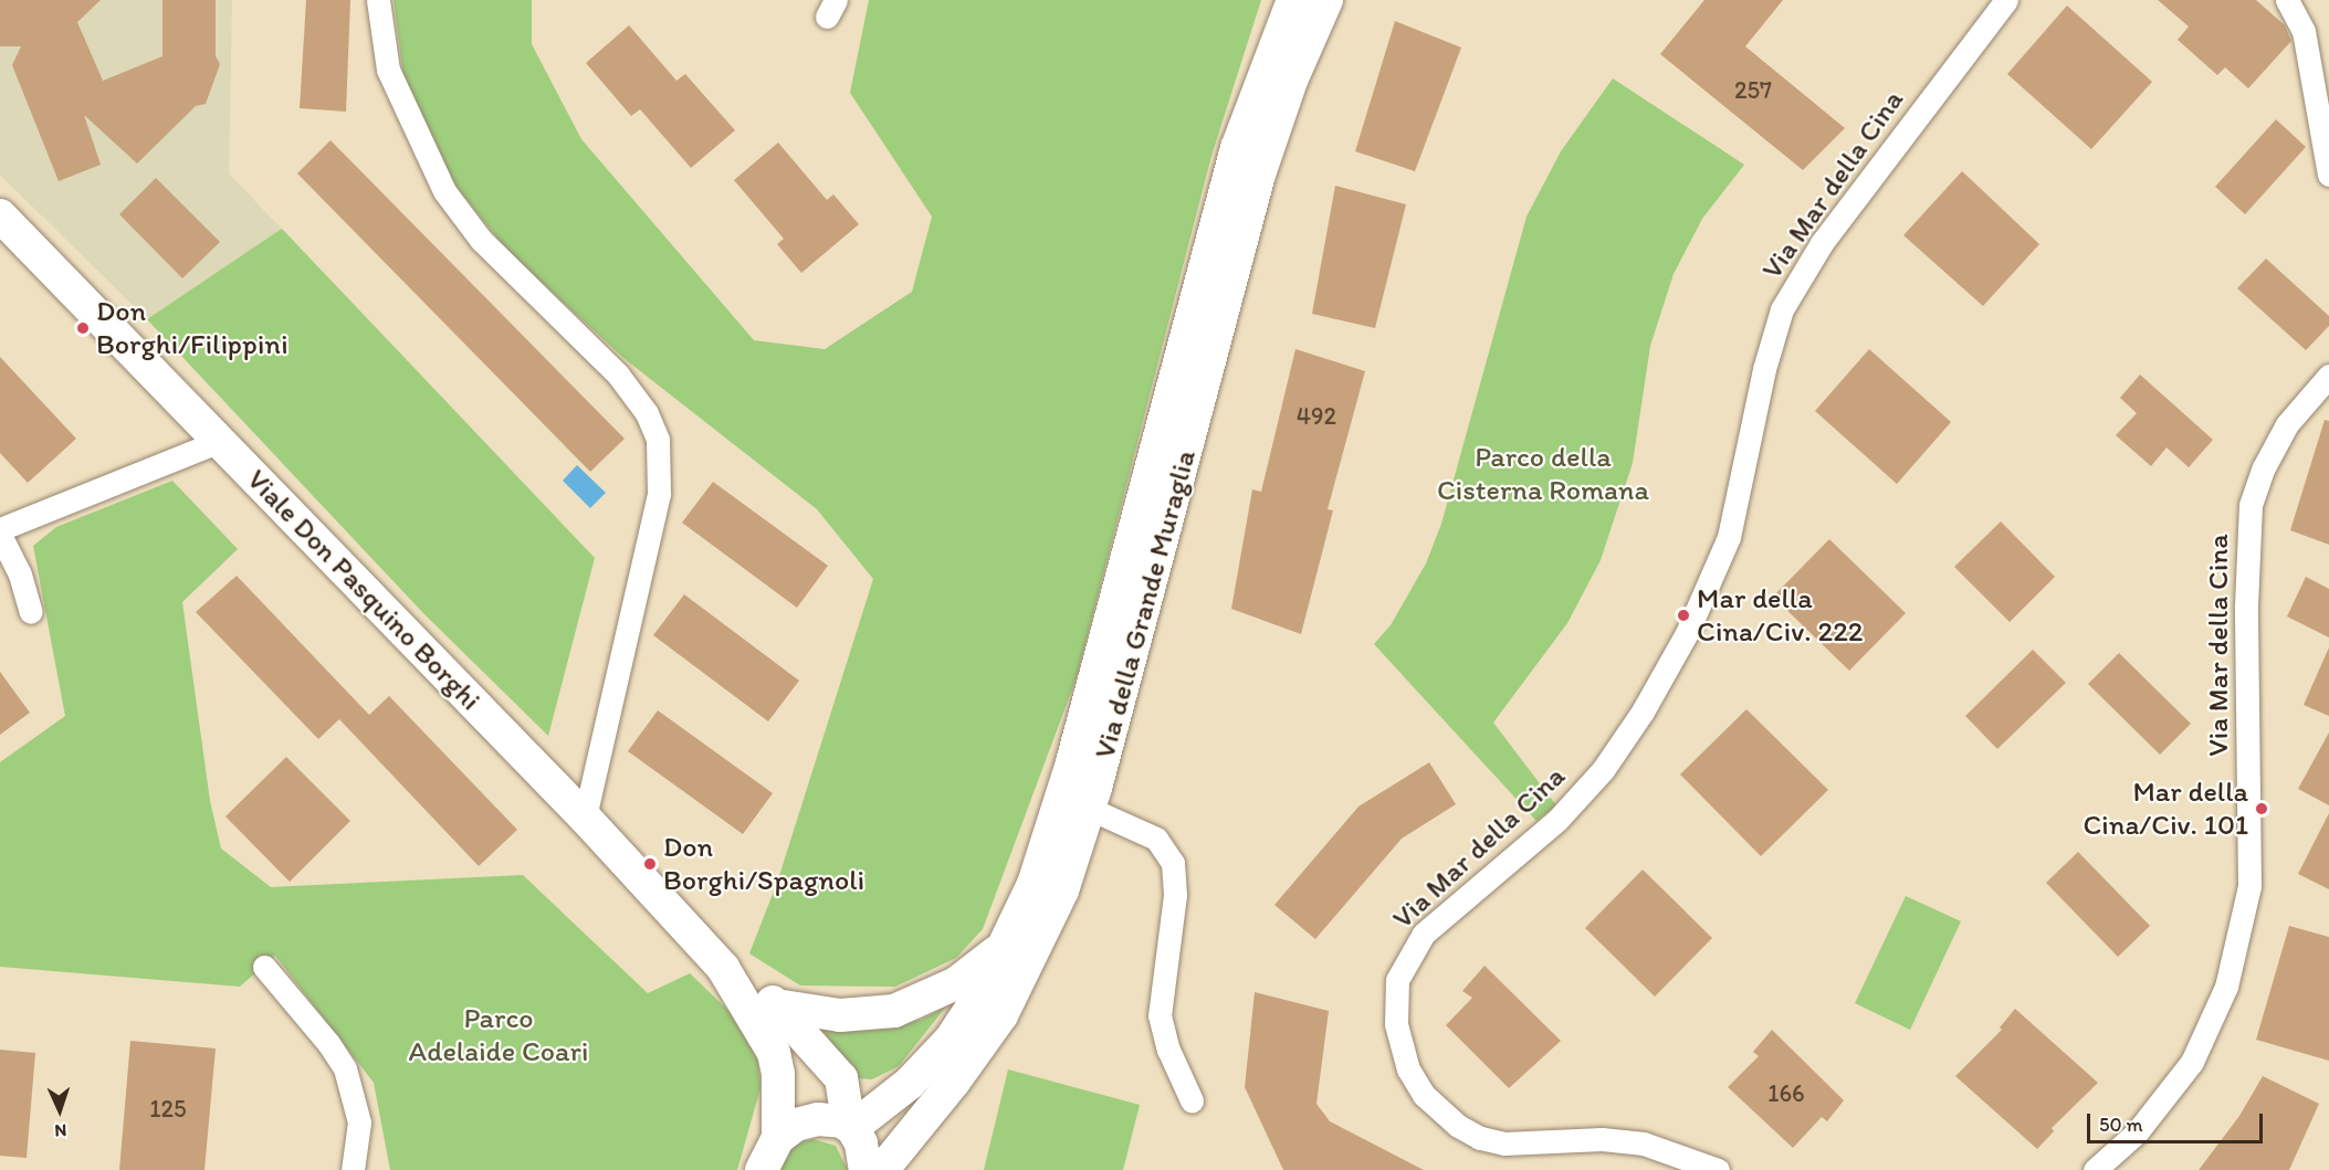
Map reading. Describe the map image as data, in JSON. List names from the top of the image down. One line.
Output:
{"streets":{"street":["Via Mar della Cina","Viale Don Pasquino Borghi","Via della Grande Muraglia"]},"crossings":[["Viale Don Pasquino Borghi","Via della Grande Muraglia"]],"parks":["Parco della Cisterna Romana","Parco Adelaide Coari"],"places":["Don Borghi/Filippini","Mar della Cina/Civ. 222","Mar della Cina/Civ. 101","Don Borghi/Spagnoli"],"house_numbers":["257","492","166","125"],"scale_bar":"50 m","north":"bottom"}
